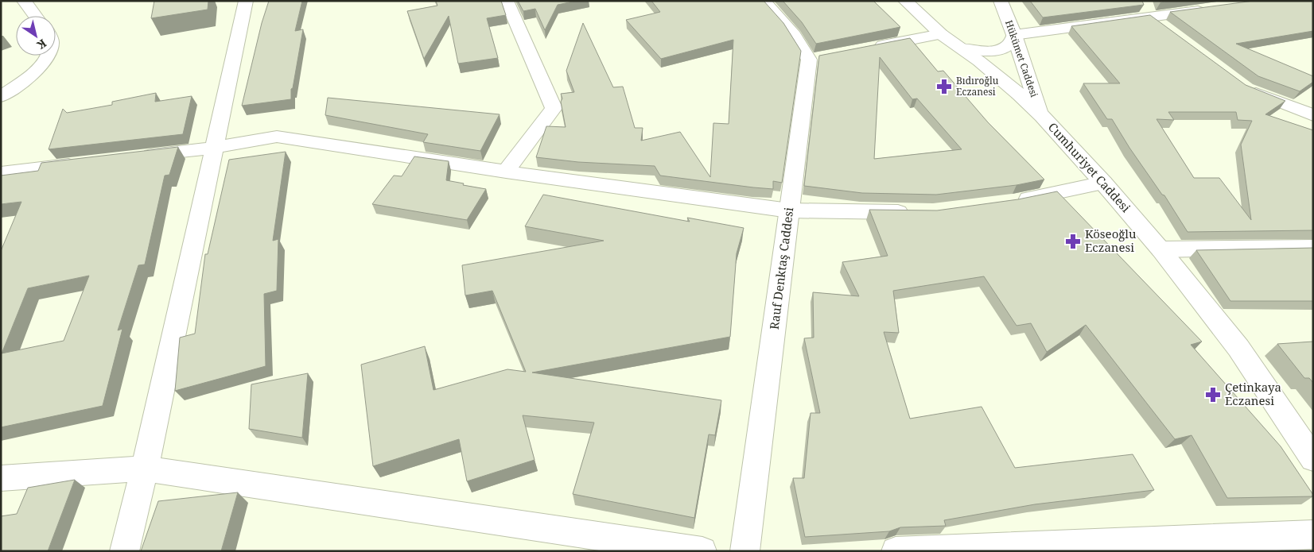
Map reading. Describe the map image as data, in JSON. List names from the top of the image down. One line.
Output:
{"streets":{"street":["Hükümet Caddesi","Cumhuriyet Caddesi","Rauf Denktaş Caddesi"]},"crossings":[["Hükümet Caddesi","Cumhuriyet Caddesi"]],"places":{"pharmacy":["Bıdıroğlu Eczanesi","Köseoğlu Eczanesi","Çetinkaya Eczanesi"]},"north":"bottom right"}
